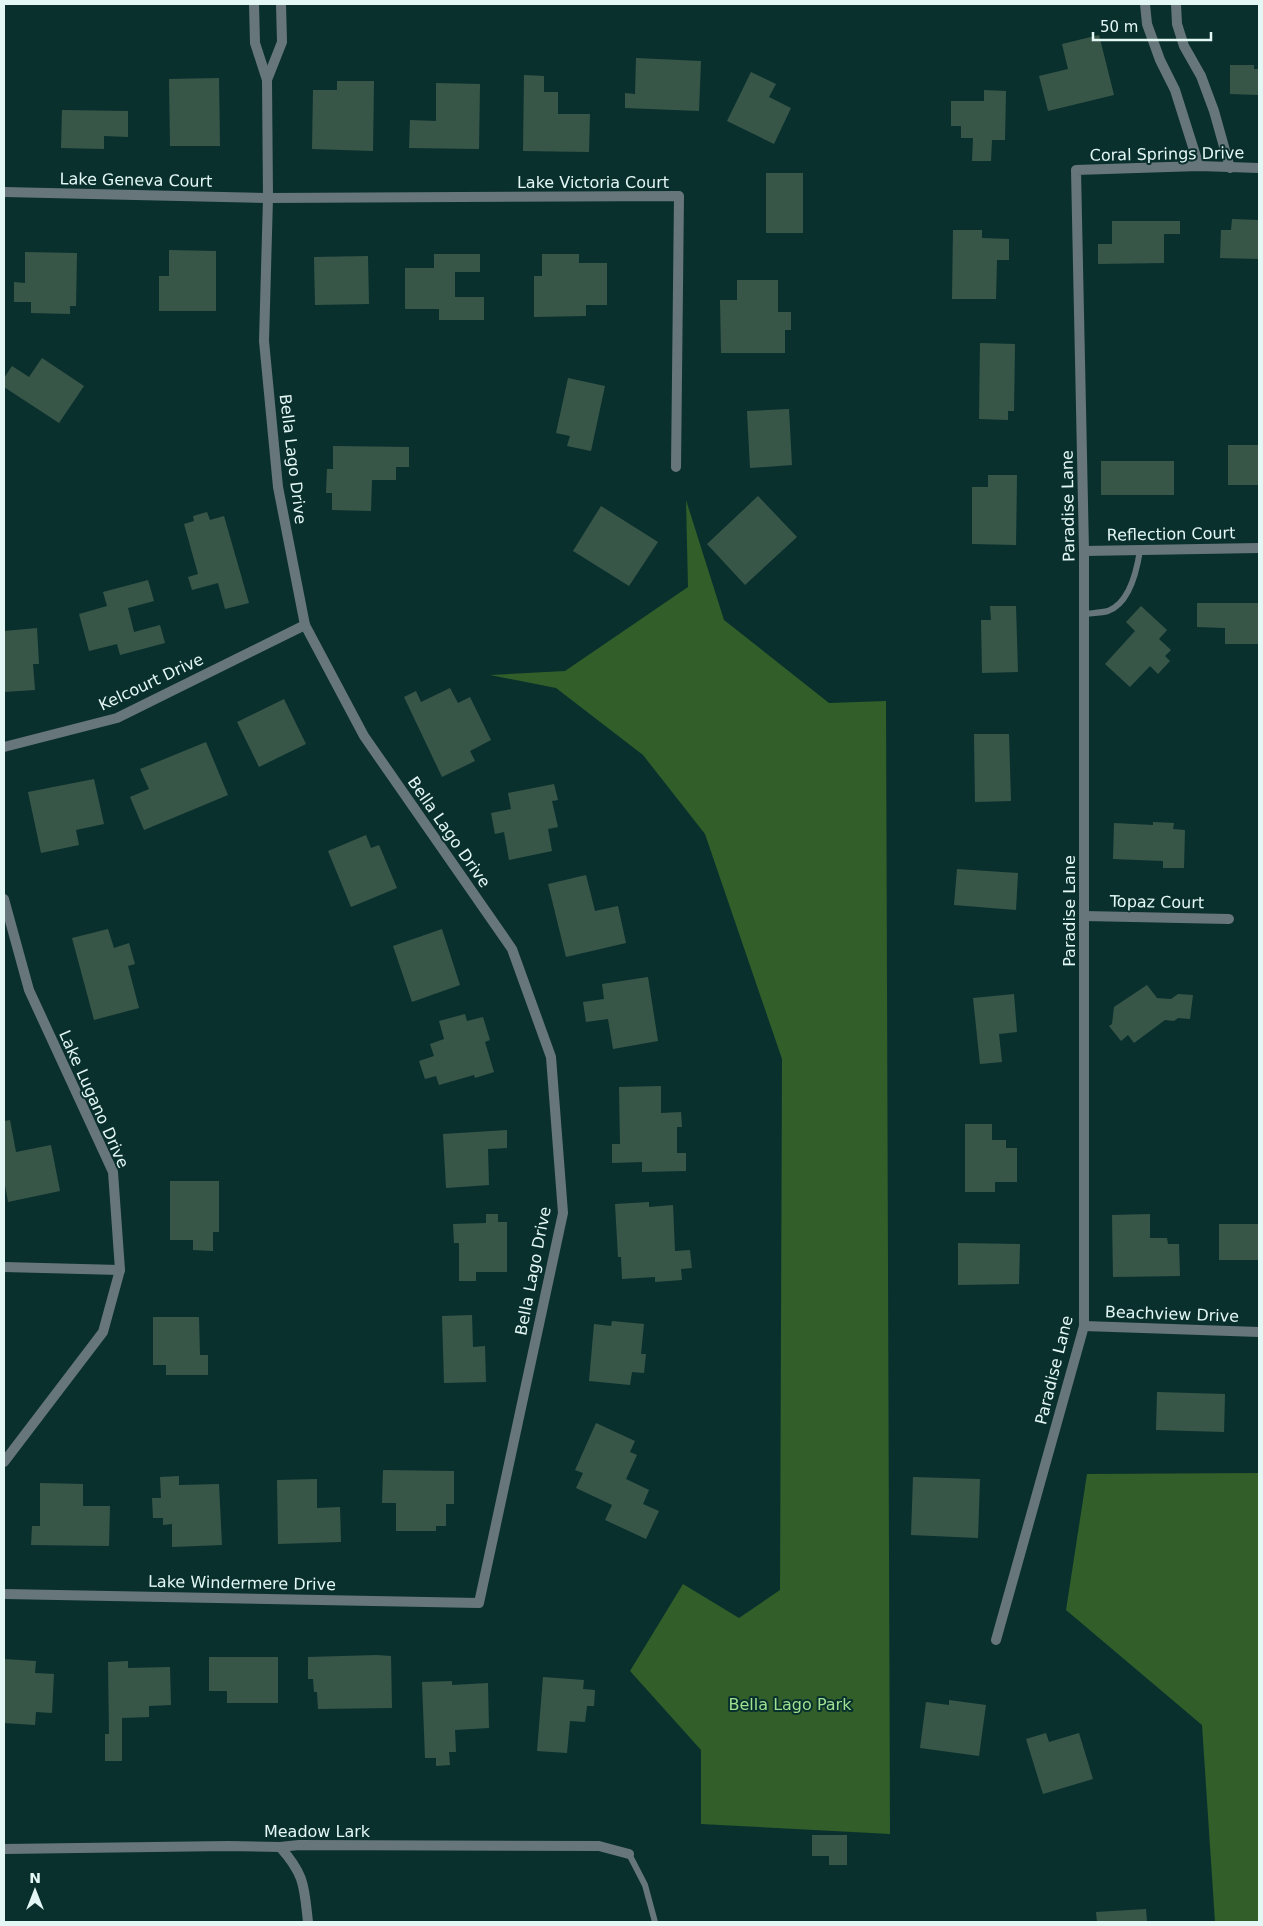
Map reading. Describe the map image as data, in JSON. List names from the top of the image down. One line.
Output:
{"streets":{"street":["Coral Springs Drive","Lake Geneva Court","Lake Victoria Court","Bella Lago Drive","Paradise Lane","Reflection Court","Kelcourt Drive","Topaz Court","Lake Lugano Drive","Beachview Drive","Lake Windermere Drive","Meadow Lark"]},"crossings":[["Coral Springs Drive","Paradise Lane"],["Lake Geneva Court","Lake Victoria Court"],["Lake Geneva Court","Bella Lago Drive"],["Lake Victoria Court","Bella Lago Drive"],["Bella Lago Drive","Kelcourt Drive"],["Bella Lago Drive","Lake Windermere Drive"],["Paradise Lane","Reflection Court"],["Paradise Lane","Topaz Court"],["Paradise Lane","Beachview Drive"]],"parks":["Bella Lago Park"],"scale_bar":"50 m","north":"top"}
